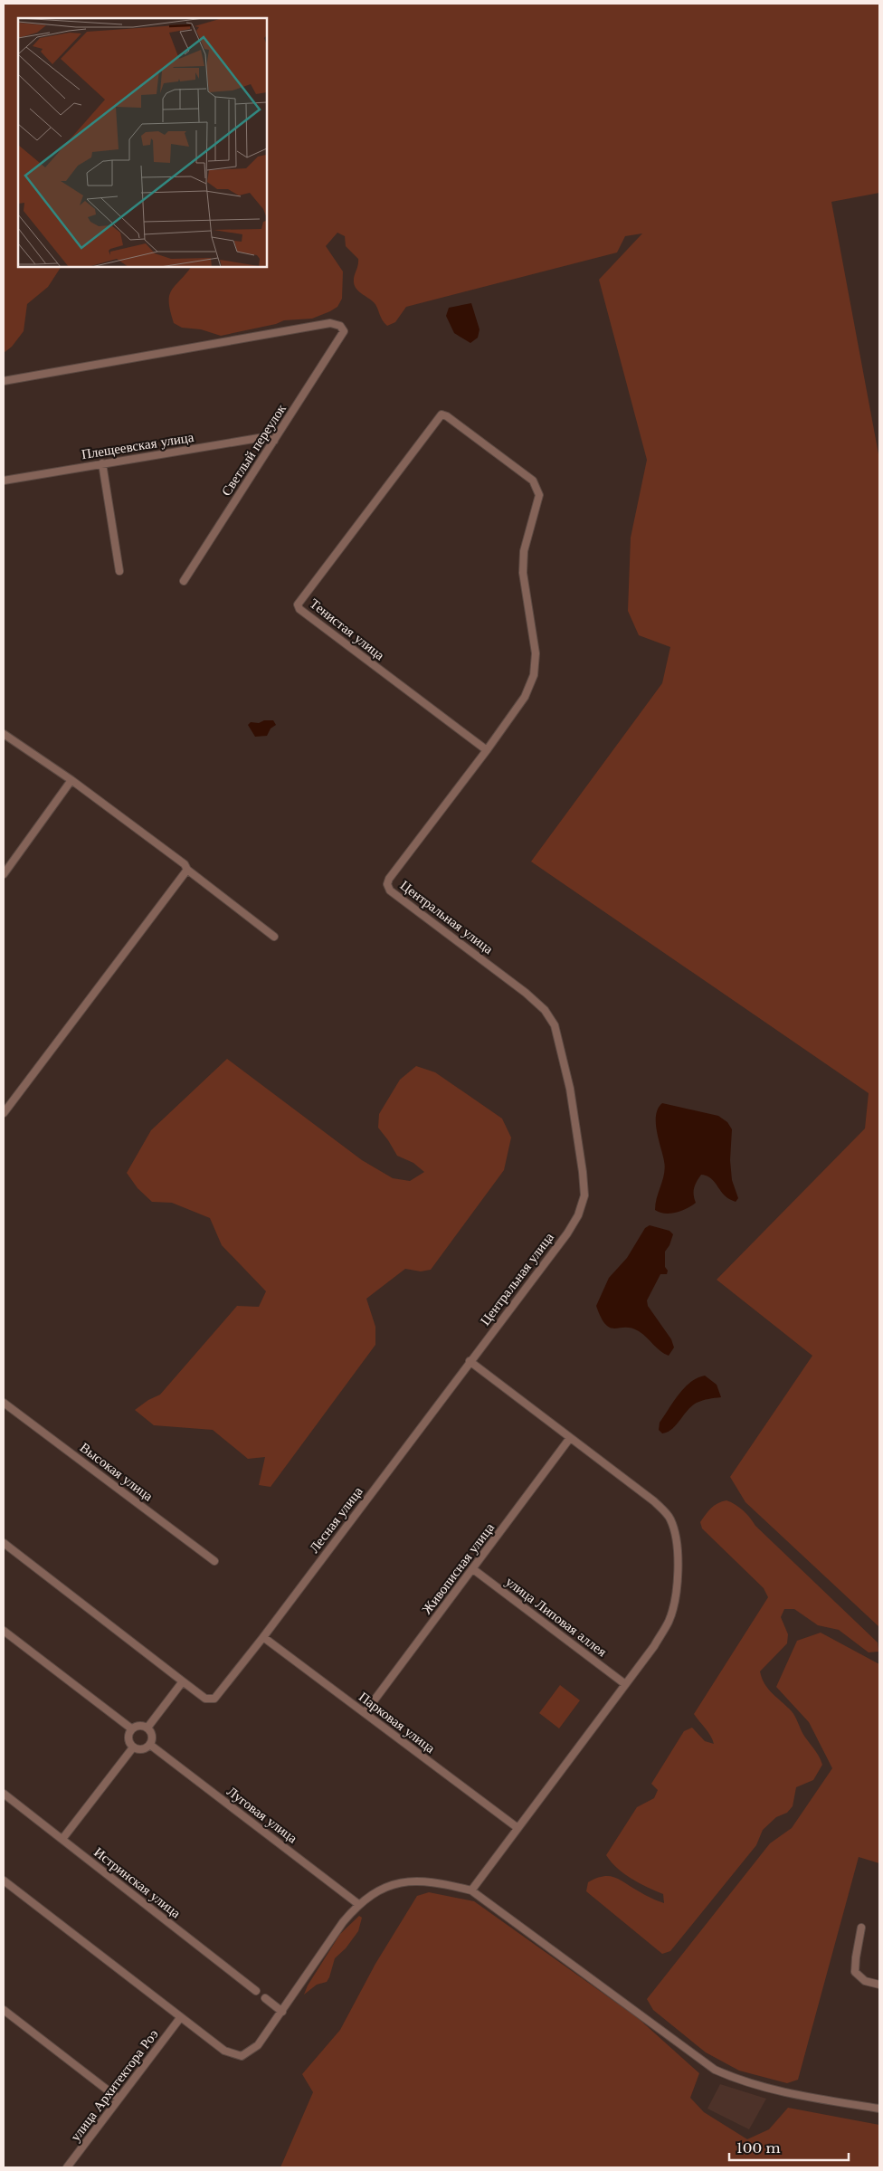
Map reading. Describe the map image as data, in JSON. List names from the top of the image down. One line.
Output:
{"streets":{"street":["Плещеевская улица","Светлый переулок","Тенистая улица","Центральная улица","Высокая улица","Лесная улица","Живописная улица","улица Липовая аллея","Парковая улица","Луговая улица","Истринская улица","улица Архитектора Роэ"]},"crossings":[["Плещеевская улица","Светлый переулок"],["Тенистая улица","Центральная улица"],["Центральная улица","Лесная улица"],["Лесная улица","Парковая улица"],["Живописная улица","улица Липовая аллея"],["Живописная улица","Парковая улица"]],"scale_bar":"100 m"}
